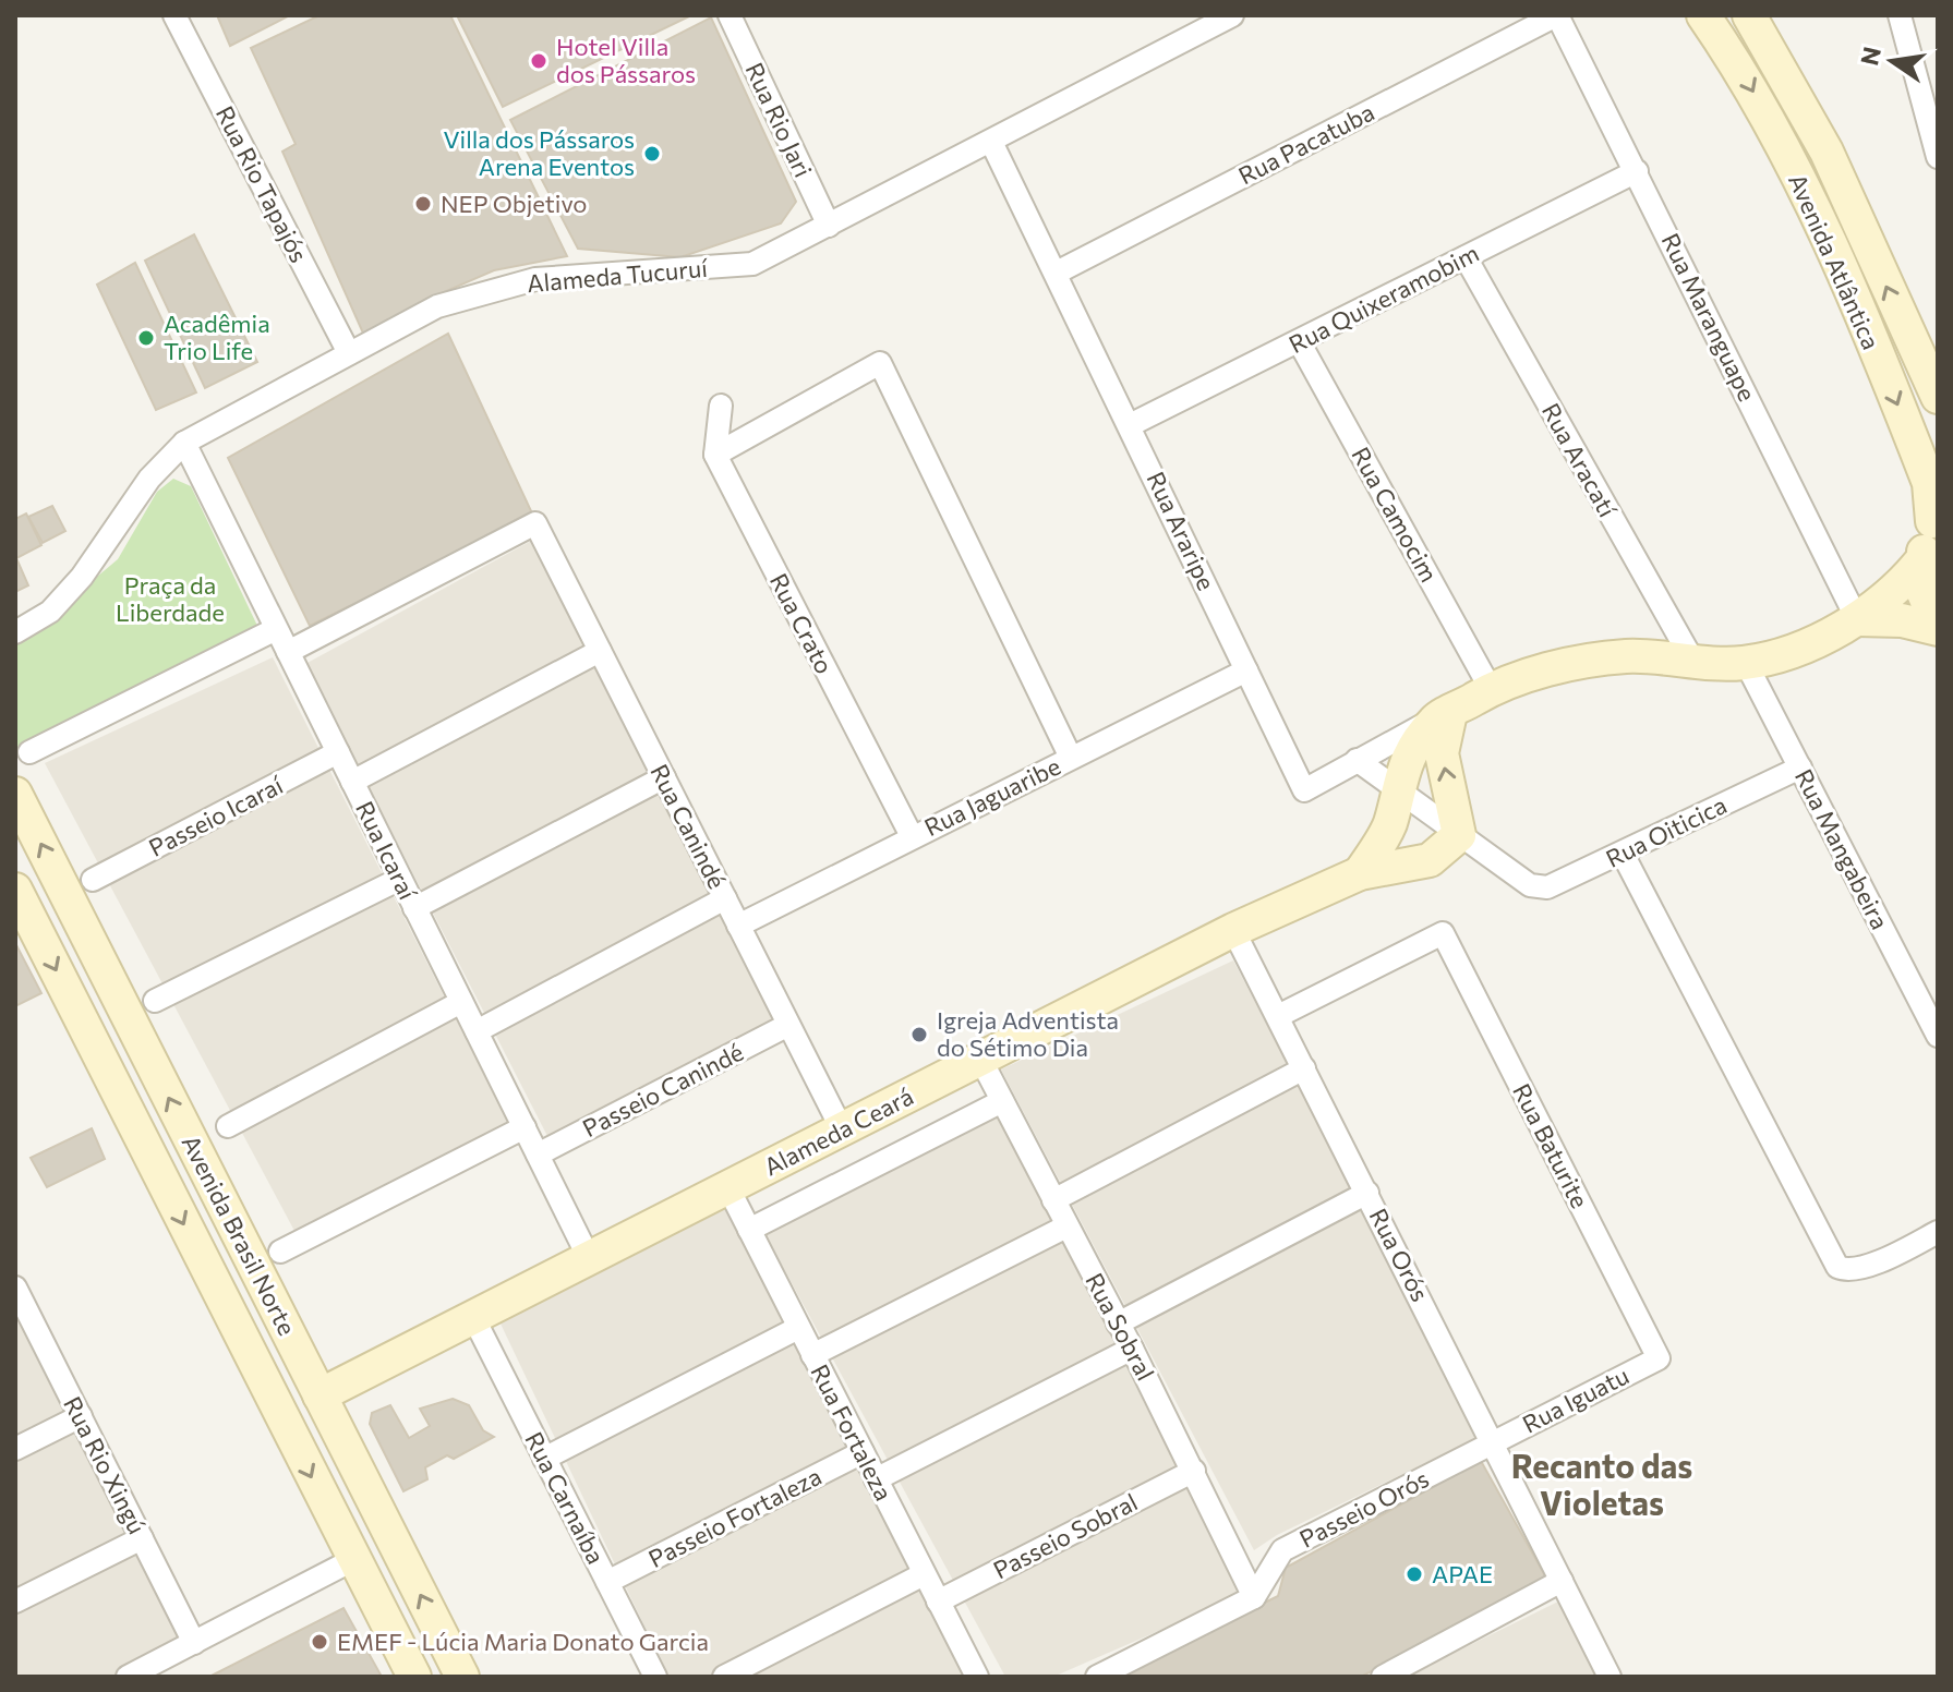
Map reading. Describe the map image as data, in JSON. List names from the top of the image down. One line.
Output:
{"streets":{"main road":["Avenida Atlântica","Alameda Ceará","Avenida Brasil Norte"],"street":["Rua Rio Jari","Rua Pacatuba","Rua Rio Tapajós","Alameda Tucuruí","Rua Quixeramobim","Rua Maranguape","Rua Aracatí","Rua Camocim","Rua Araripe","Rua Crato","Rua Jaguaribe","Passeio Icaraí","Rua Canindé","Rua Oiticica","Rua Mangabeira","Rua Icaraí","Passeio Canindé","Rua Baturite","Rua Orós","Rua Sobral","Rua Iguatu","Rua Fortaleza","Rua Rio Xingú","Rua Carnaíba","Passeio Orós","Passeio Fortaleza","Passeio Sobral"]},"crossings":[["Rua Rio Jari","Alameda Tucuruí"],["Rua Pacatuba","Rua Maranguape"],["Rua Pacatuba","Rua Araripe"],["Rua Rio Tapajós","Alameda Tucuruí"],["Alameda Tucuruí","Rua Araripe"],["Alameda Tucuruí","Rua Icaraí"],["Rua Quixeramobim","Rua Maranguape"],["Rua Quixeramobim","Rua Aracatí"],["Rua Quixeramobim","Rua Camocim"],["Rua Quixeramobim","Rua Araripe"],["Rua Araripe","Rua Jaguaribe"],["Rua Crato","Rua Jaguaribe"],["Rua Jaguaribe","Rua Canindé"],["Passeio Icaraí","Rua Icaraí"],["Rua Canindé","Rua Icaraí"],["Rua Canindé","Passeio Canindé"],["Rua Canindé","Alameda Ceará"],["Rua Oiticica","Rua Mangabeira"],["Rua Icaraí","Passeio Canindé"],["Rua Icaraí","Alameda Ceará"],["Alameda Ceará","Avenida Brasil Norte"],["Alameda Ceará","Rua Orós"],["Alameda Ceará","Rua Sobral"],["Alameda Ceará","Rua Fortaleza"],["Alameda Ceará","Rua Carnaíba"],["Rua Baturite","Rua Orós"],["Rua Baturite","Rua Iguatu"],["Rua Orós","Rua Iguatu"],["Rua Orós","Passeio Orós"],["Rua Sobral","Passeio Orós"],["Rua Sobral","Passeio Sobral"],["Rua Iguatu","Passeio Orós"],["Rua Fortaleza","Passeio Fortaleza"],["Rua Fortaleza","Passeio Sobral"],["Rua Carnaíba","Passeio Fortaleza"]],"districts":["Recanto das Violetas"],"parks":["Praça da Liberdade"],"places":["Hotel Villa dos Pássaros","Villa dos Pássaros Arena Eventos","NEP Objetivo","Acadêmia Trio Life","Igreja Adventista do Sétimo Dia","APAE","EMEF - Lúcia Maria Donato Garcia"],"north":"left"}
